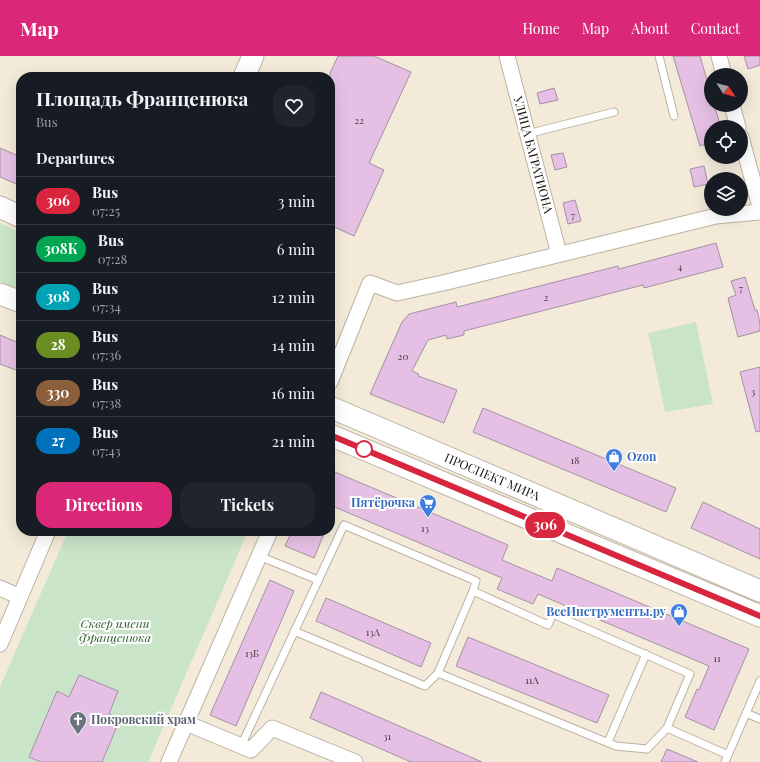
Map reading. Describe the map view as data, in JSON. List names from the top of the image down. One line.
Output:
{"streets":{"main road":["ПРОСПЕКТ МИРА"],"street":["УЛИЦА БАГРАТИОНА"]},"parks":["Сквер имени Франценюка"],"places":{"shop":["Ozon","ВсеИнструменты.ру"],"supermarket":["Пятёрочка"],"church":["Покровский храм"]},"lines":["bus line 306"],"house_numbers":["22","7","4","7","2","20","3","18","13","13А","13Б","11","11А","31"],"north":"bottom right","page":{"header":"Map","nav":["Home","Map","About","Contact"],"on_map":"306","heading":[["Площадь Франценюка","Bus"],"Departures"],"list":[{"mark":"306","name":"Bus","note":"07:25","value":"3 min"},{"mark":"308К","name":"Bus","note":"07:28","value":"6 min"},{"mark":"308","name":"Bus","note":"07:34","value":"12 min"},{"mark":"28","name":"Bus","note":"07:36","value":"14 min"},{"mark":"330","name":"Bus","note":"07:38","value":"16 min"},{"mark":"27","name":"Bus","note":"07:43","value":"21 min"}],"buttons":["Directions","Tickets"]}}
